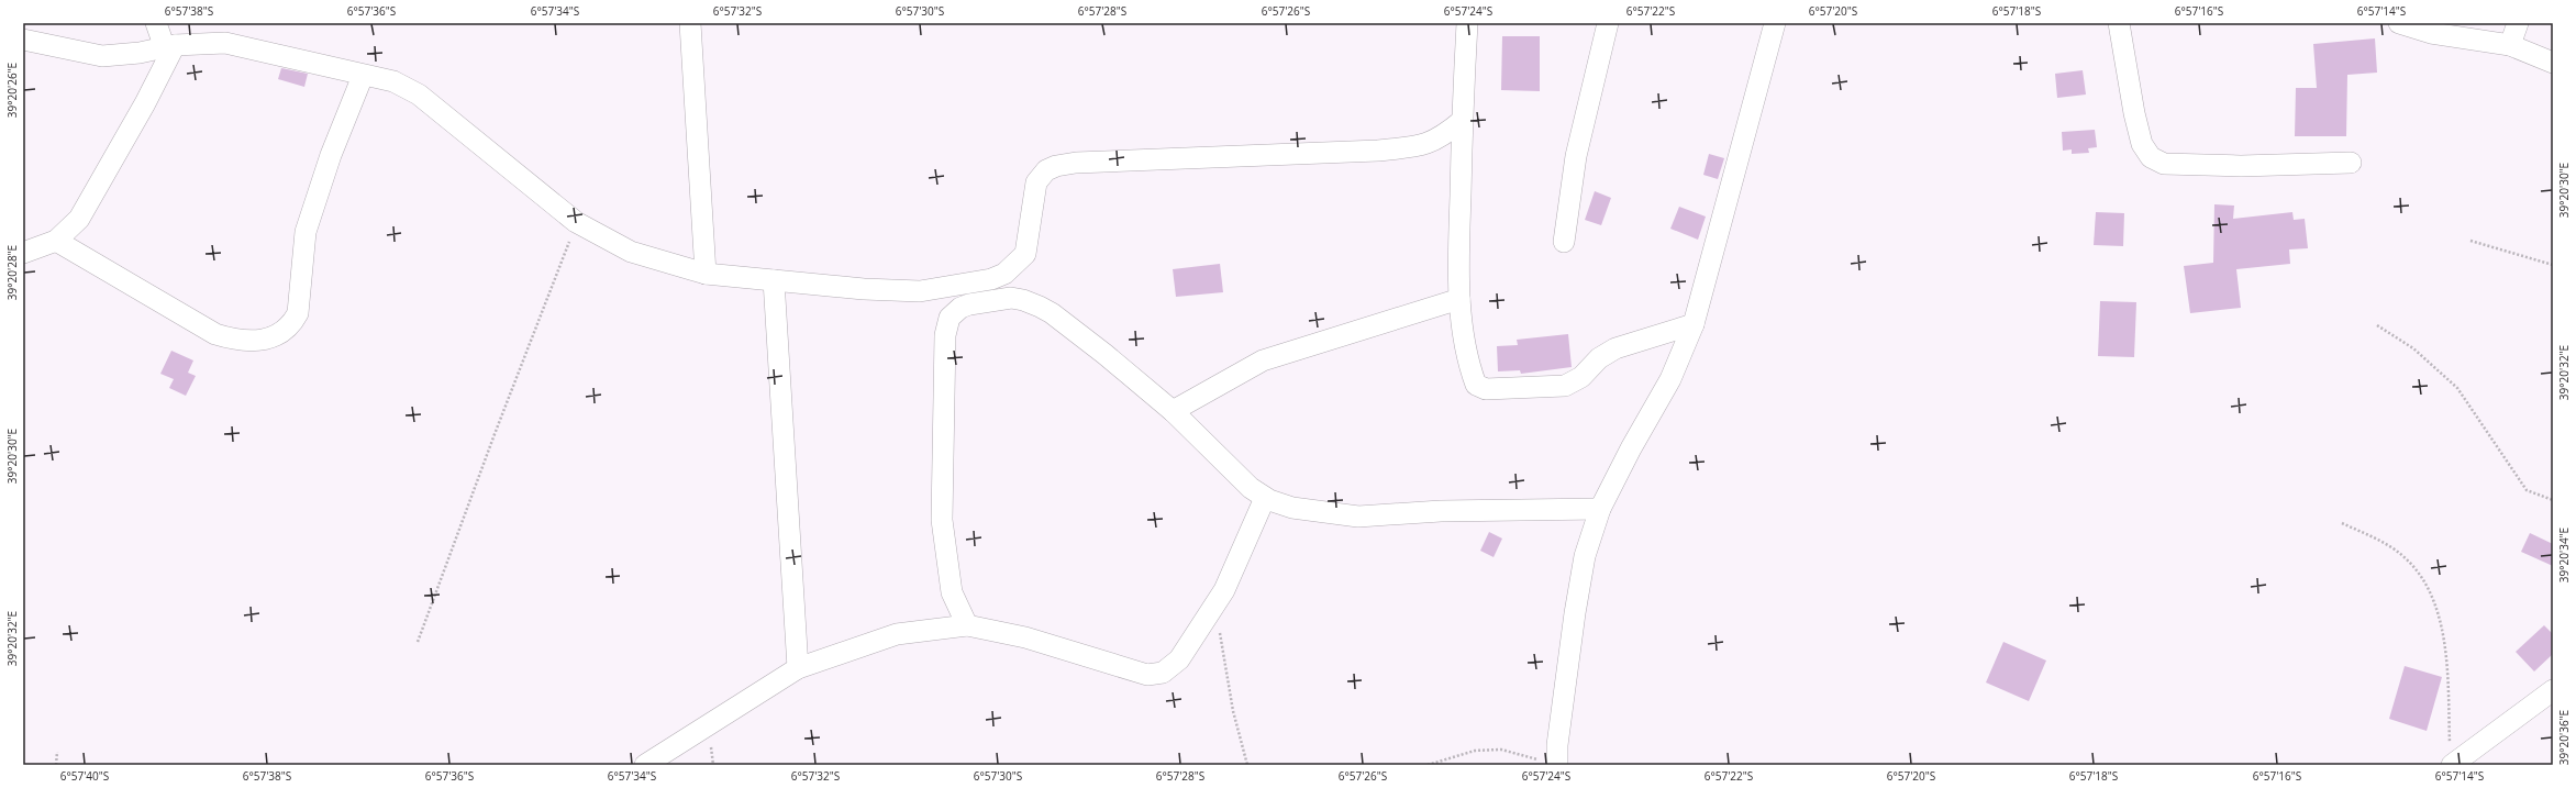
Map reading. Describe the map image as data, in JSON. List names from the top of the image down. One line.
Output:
{"coordinates":["6°57'38\"S","6°57'36\"S","6°57'34\"S","6°57'32\"S","6°57'30\"S","6°57'28\"S","6°57'26\"S","6°57'24\"S","6°57'22\"S","6°57'20\"S","6°57'18\"S","6°57'16\"S","6°57'14\"S","39°20'26\"E","39°20'30\"E","39°20'28\"E","39°20'32\"E","39°20'34\"E","39°20'36\"E","6°57'40\"S"]}
